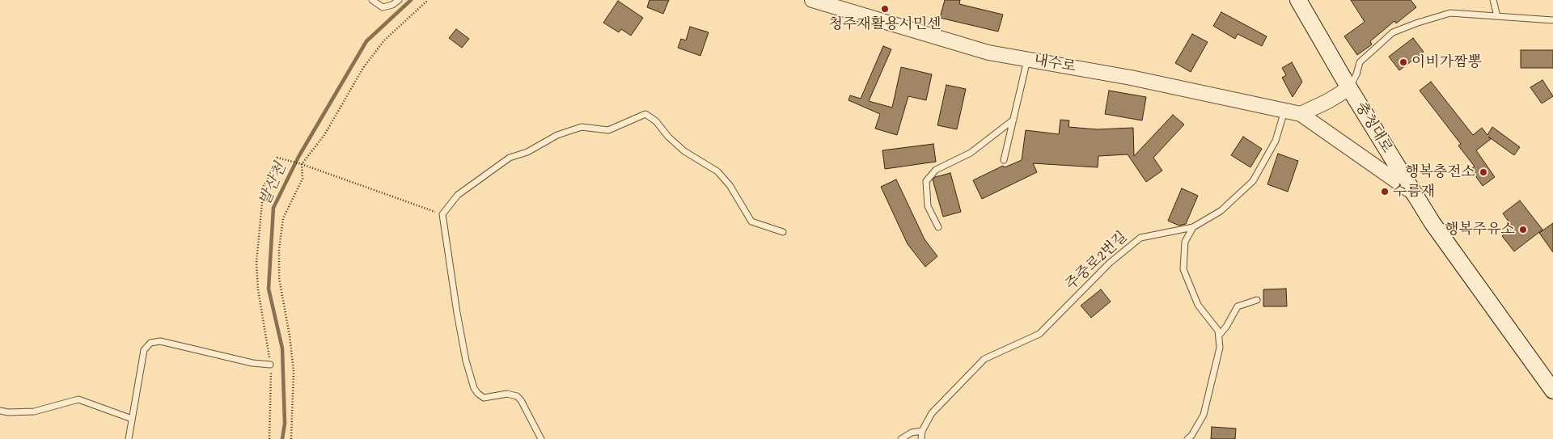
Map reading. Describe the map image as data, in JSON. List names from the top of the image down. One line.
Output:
{"streets":{"main road":["충청대로"],"street":["내수로"],"lane":["주중로2번길"]},"crossings":[["내수로","주중로2번길"]],"water":["발산천"],"places":["청주재활용시민센","이비가짬뽕","행복충전소","수름재","행복주유소"]}
